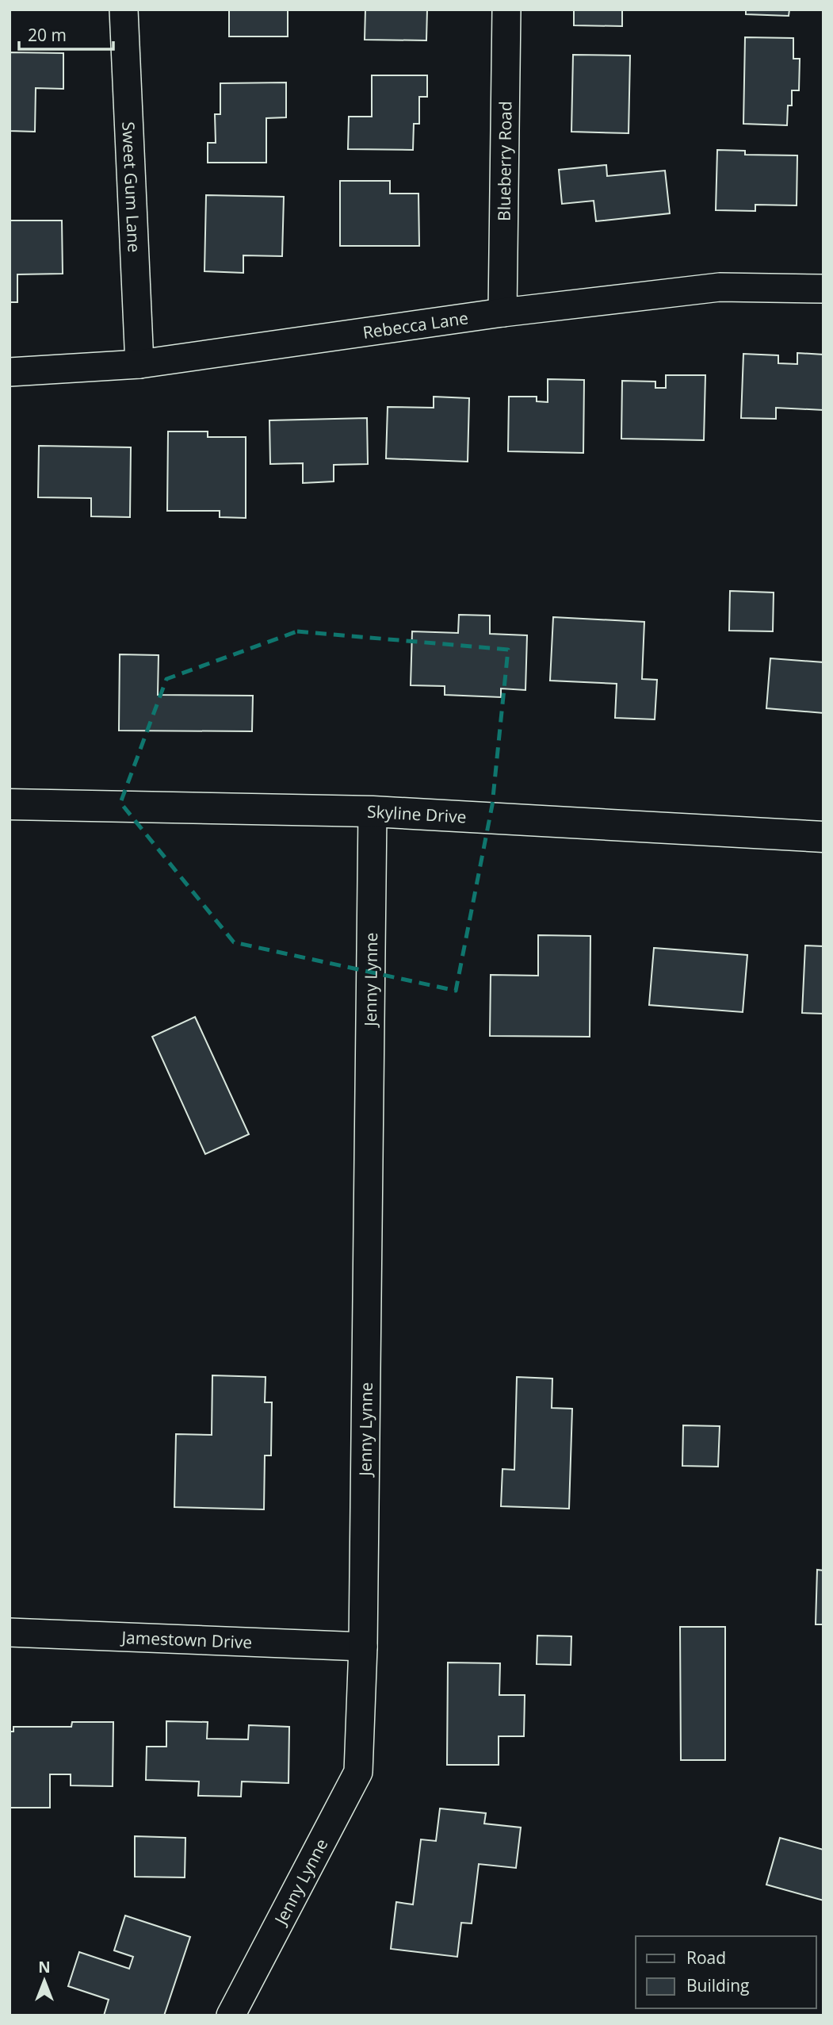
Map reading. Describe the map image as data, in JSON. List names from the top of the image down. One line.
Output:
{"streets":{"street":["Blueberry Road","Sweet Gum Lane","Rebecca Lane","Skyline Drive","Jenny Lynne","Jamestown Drive"]},"crossings":[["Blueberry Road","Rebecca Lane"],["Sweet Gum Lane","Rebecca Lane"],["Skyline Drive","Jenny Lynne"],["Jenny Lynne","Jamestown Drive"]],"legend":["Road","Building"],"scale_bar":"20 m","north":"top"}
